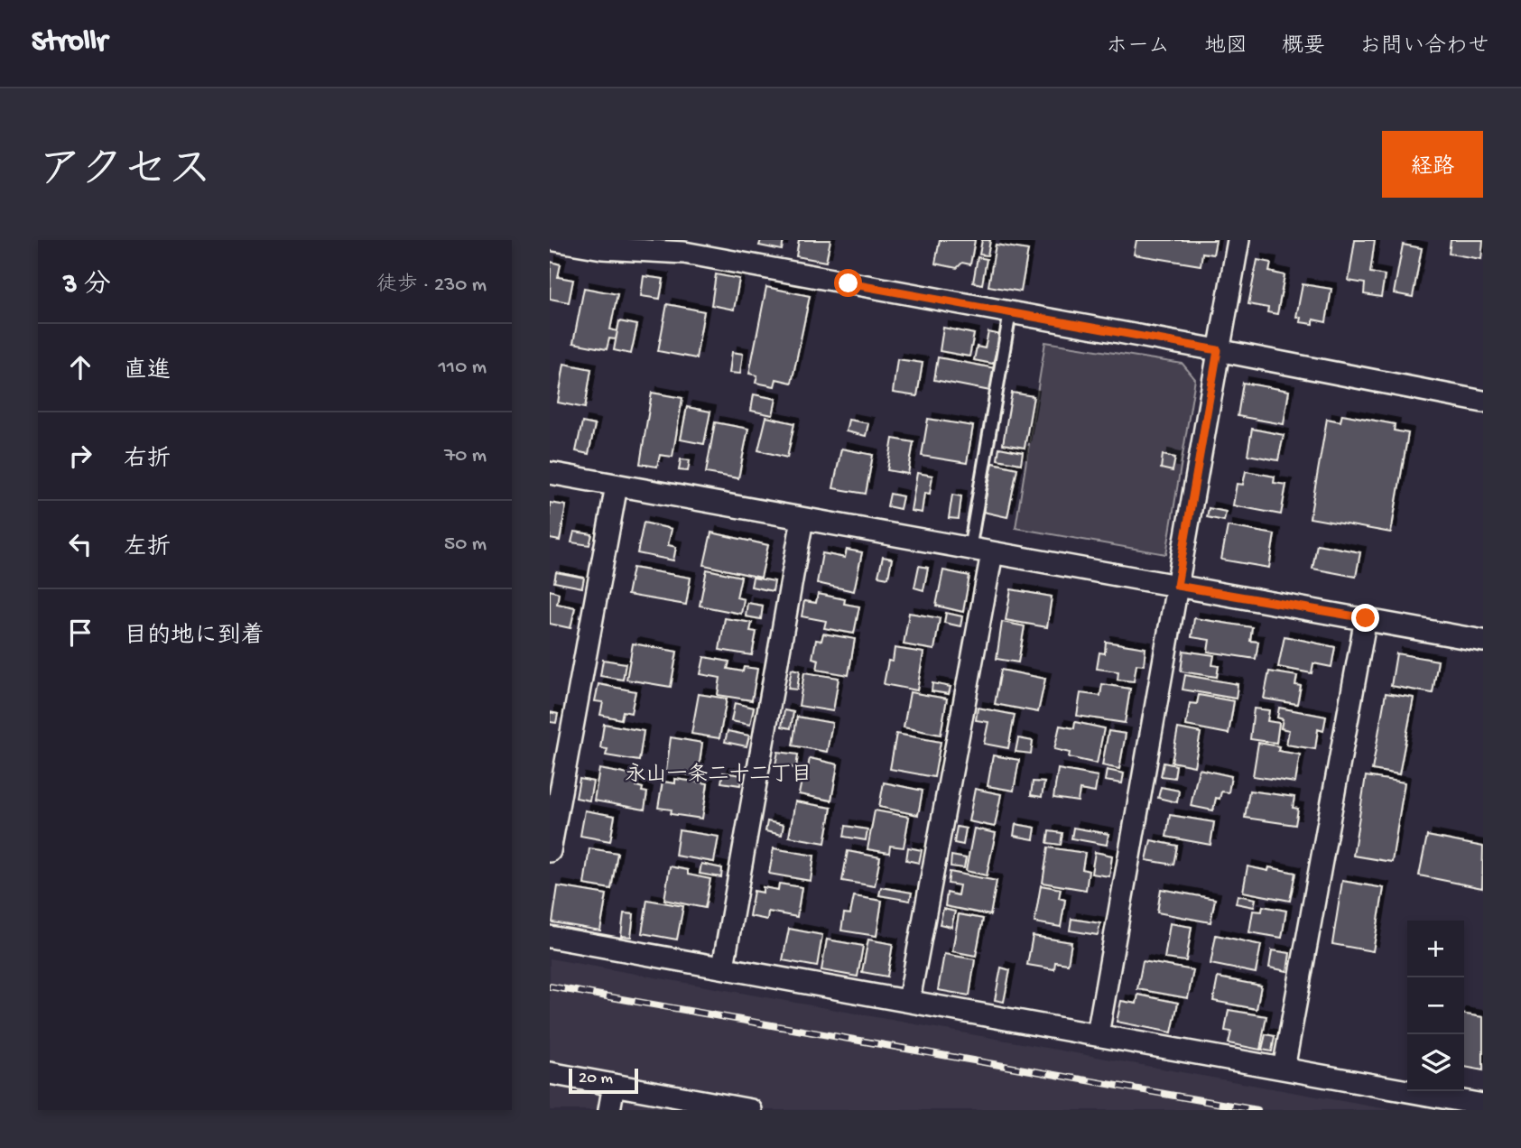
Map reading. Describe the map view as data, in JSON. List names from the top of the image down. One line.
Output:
{"districts":["永山一条二十二丁目"],"scale_bar":"20 m","page":{"header":"Strollr","nav":["ホーム","地図","概要","お問い合わせ"],"title":"アクセス","buttons":"経路","heading":["3 分","徒歩 · 230 m"],"list":[["直進","110 m"],["右折","70 m"],["左折","50 m"],"目的地に到着"],"map_buttons":["+","−"],"scale":"20 m"}}
